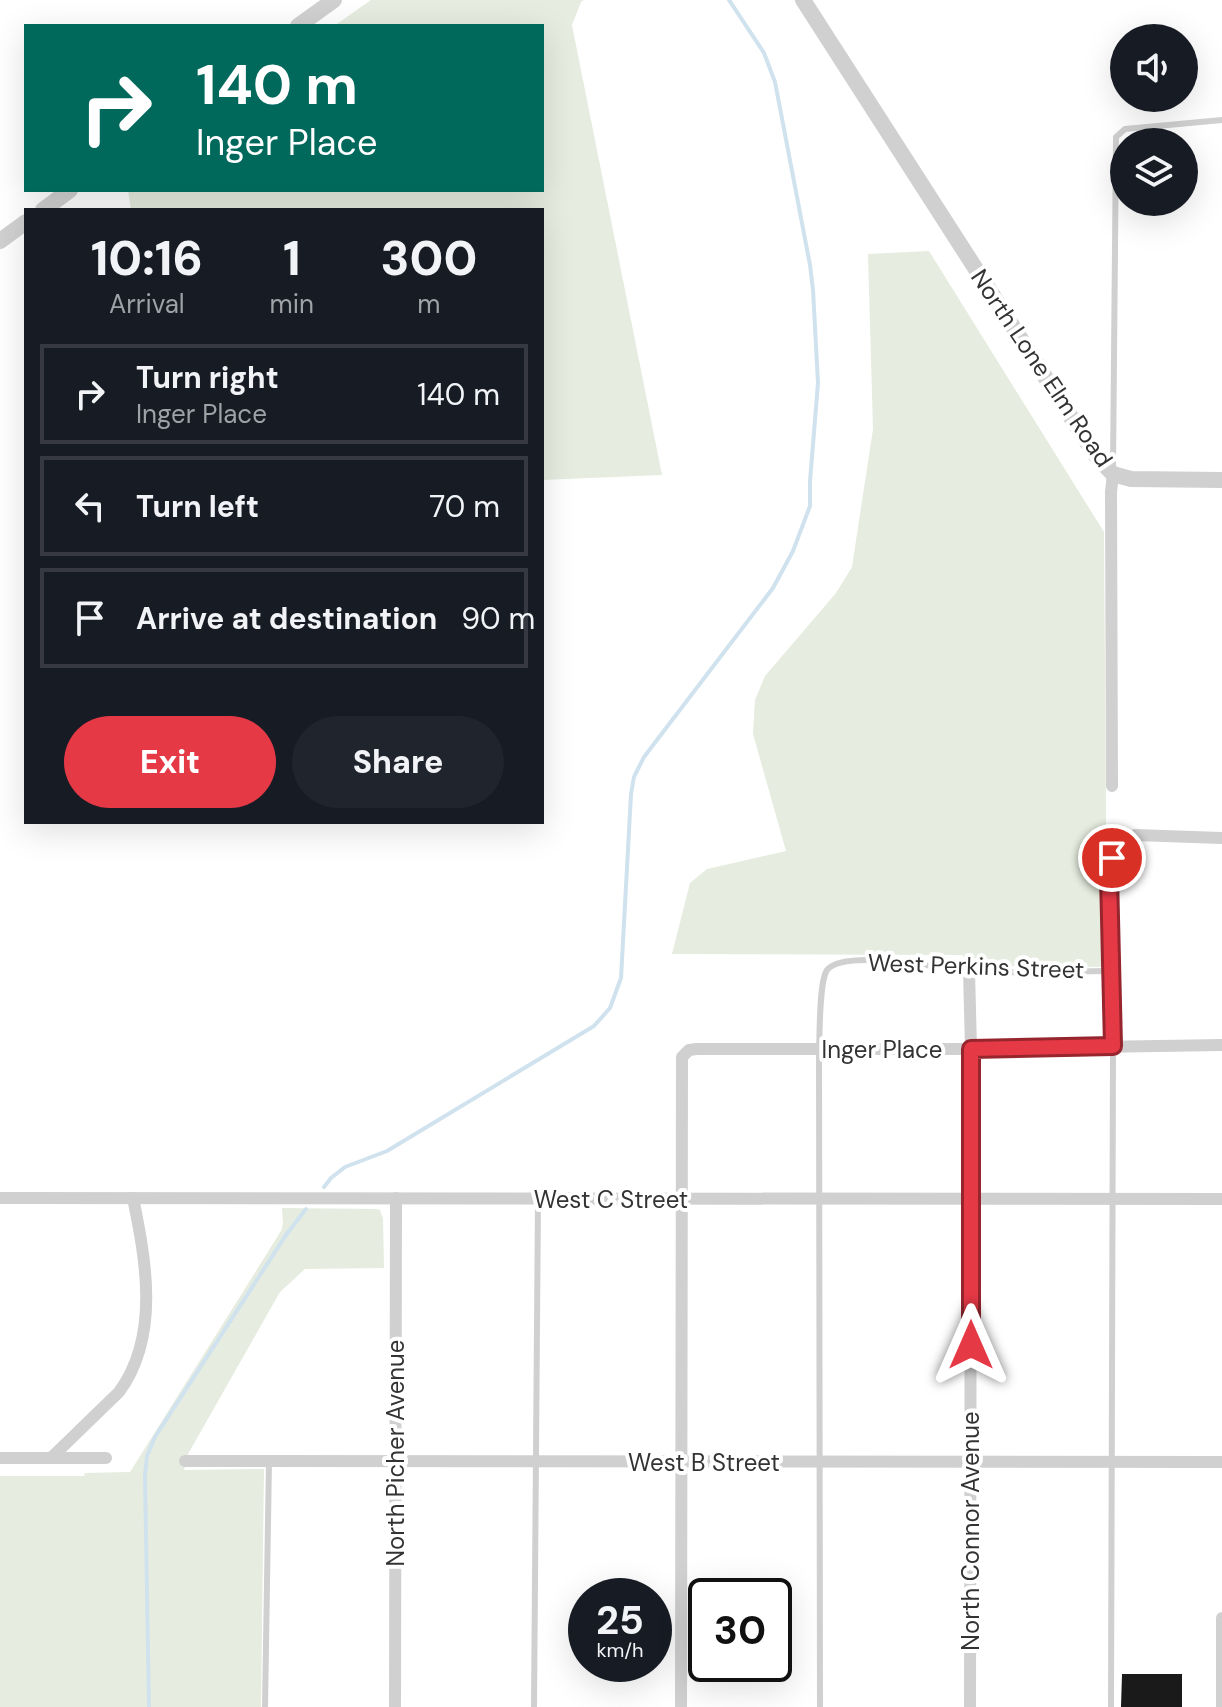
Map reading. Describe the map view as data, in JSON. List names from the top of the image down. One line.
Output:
{"streets":{"street":["North Lone Elm Road","Inger Place","West C Street","North Picher Avenue","West B Street","North Connor Avenue"],"lane":["West Perkins Street"]},"crossings":[["West Perkins Street","Inger Place"],["West Perkins Street","North Connor Avenue"],["Inger Place","West C Street"],["Inger Place","North Connor Avenue"],["West C Street","North Picher Avenue"],["West C Street","North Connor Avenue"],["North Picher Avenue","West B Street"],["West B Street","North Connor Avenue"]],"page":{"turn":["140 m","Inger Place"],"eta":["10:16","Arrival","1","min","300","m"],"list":[{"name":"Turn right","note":"Inger Place","value":"140 m"},{"name":"Turn left","value":"70 m"},{"name":"Arrive at destination","value":"90 m"}],"buttons":["Exit","Share"],"speed":"25 km/h","limit":"30"}}
